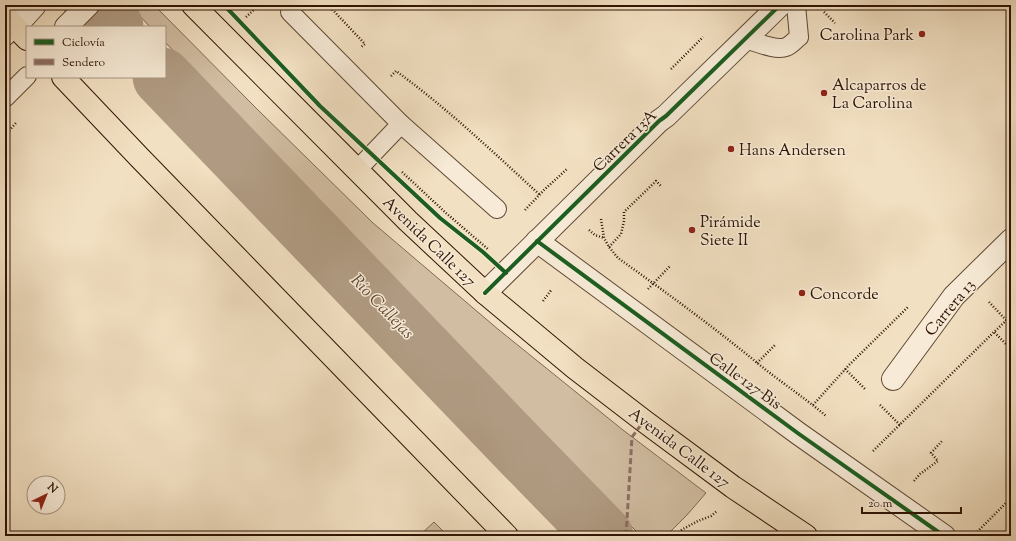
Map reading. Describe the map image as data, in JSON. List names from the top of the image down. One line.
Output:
{"streets":{"main road":["Avenida Calle 127"],"street":["Carrera 13A","Carrera 13","Calle 127 Bis"]},"crossings":[["Carrera 13A","Avenida Calle 127"],["Carrera 13A","Calle 127 Bis"]],"water":["Río Callejas"],"places":["Carolina Park","Alcaparros de La Carolina","Hans Andersen","Pirámide Siete II","Concorde"],"legend":["Ciclovía","Sendero"],"scale_bar":"20 m","north":"top right"}
